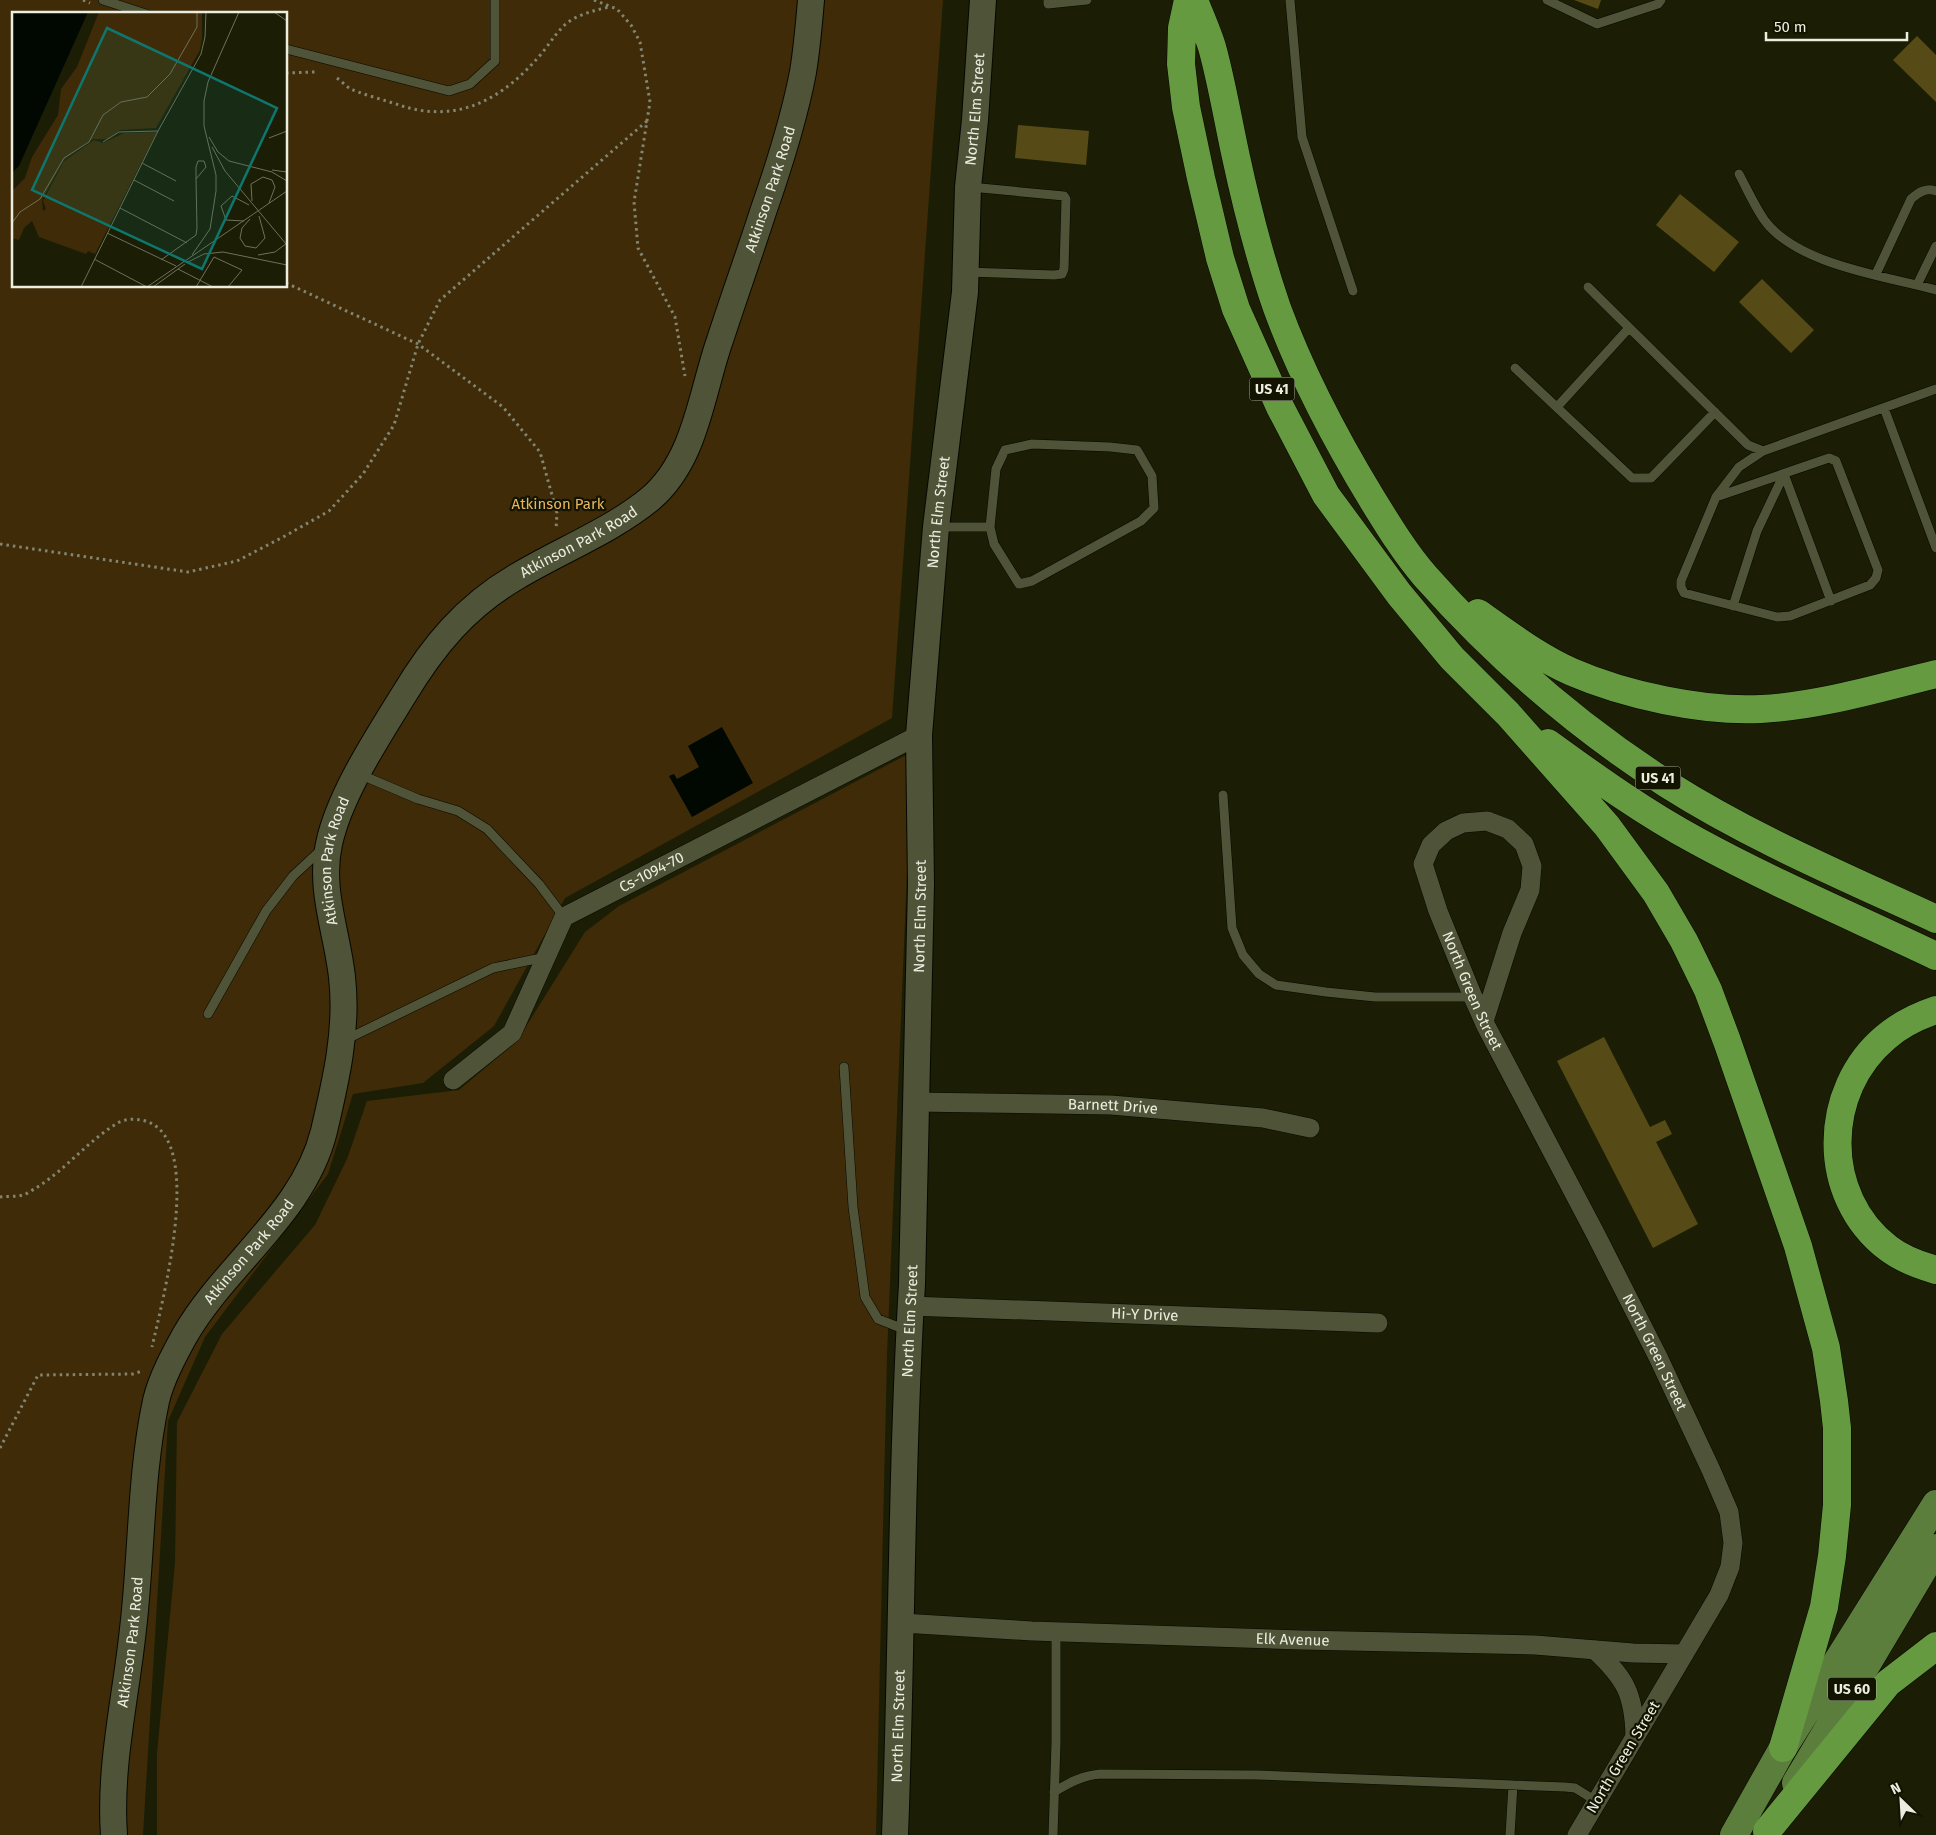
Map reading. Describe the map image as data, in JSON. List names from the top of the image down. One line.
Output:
{"streets":{"highway":["US 41"],"main road":["US 60"],"street":["North Elm Street","Atkinson Park Road","Cs-1094-70","North Green Street","Barnett Drive","Hi-Y Drive","Elk Avenue"]},"crossings":[["North Elm Street","Cs-1094-70"],["North Elm Street","Barnett Drive"],["North Elm Street","Hi-Y Drive"],["North Elm Street","Elk Avenue"],["North Green Street","Elk Avenue"]],"parks":["Atkinson Park"],"scale_bar":"50 m","north":"top left"}
